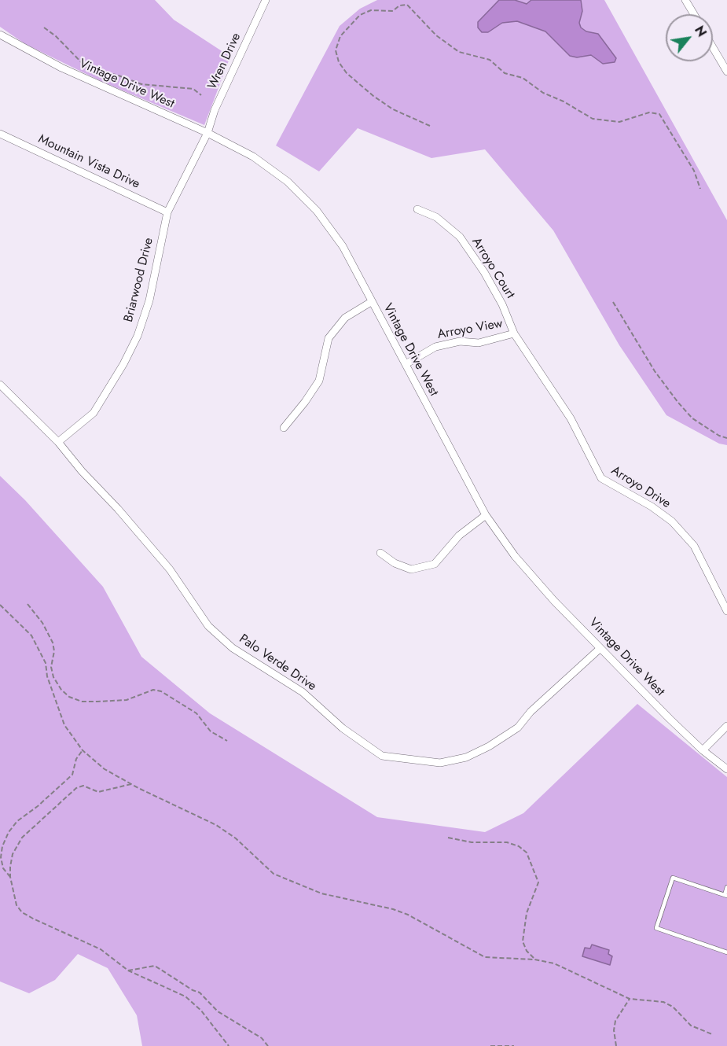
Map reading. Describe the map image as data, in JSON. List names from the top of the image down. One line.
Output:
{"streets":{"street":["Wren Drive","Vintage Drive West","Mountain Vista Drive","Arroyo Court","Briarwood Drive","Arroyo View","Arroyo Drive","Palo Verde Drive"]},"crossings":[["Wren Drive","Vintage Drive West"],["Wren Drive","Briarwood Drive"],["Vintage Drive West","Briarwood Drive"],["Vintage Drive West","Arroyo View"],["Vintage Drive West","Palo Verde Drive"],["Mountain Vista Drive","Briarwood Drive"],["Arroyo Court","Arroyo View"],["Arroyo Court","Arroyo Drive"],["Briarwood Drive","Palo Verde Drive"],["Arroyo View","Arroyo Drive"]],"north":"top right"}
